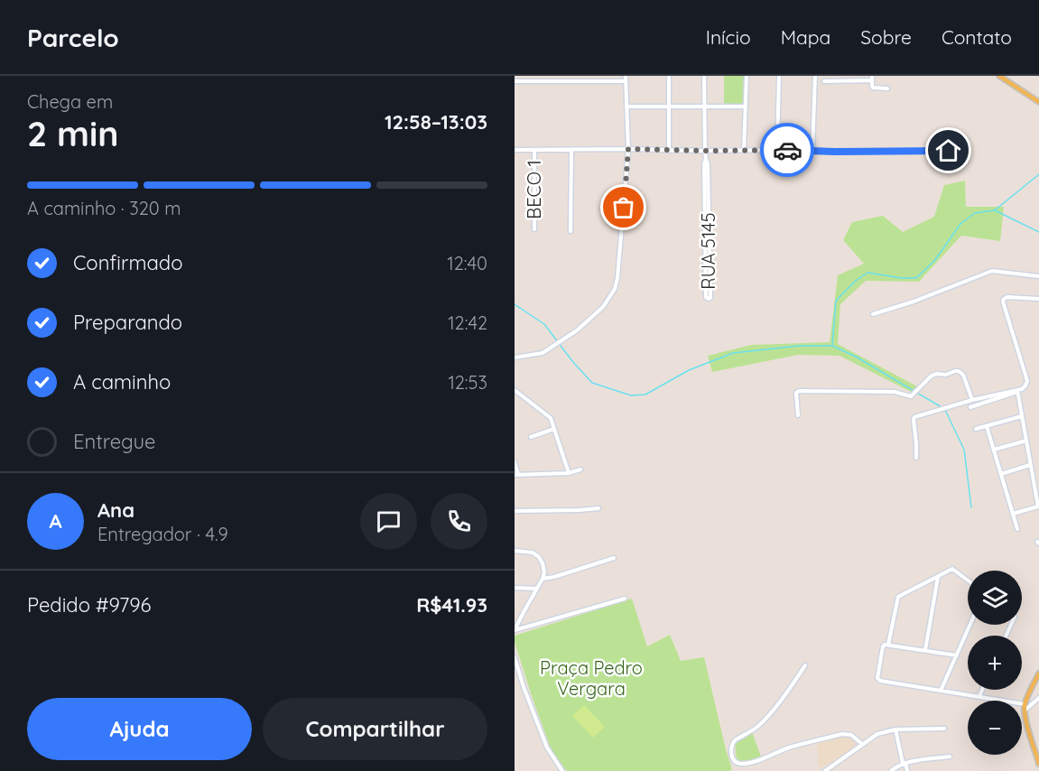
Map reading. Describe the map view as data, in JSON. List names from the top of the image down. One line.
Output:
{"streets":{"street":["BECO 1","RUA 5145"]},"parks":["Praça Pedro Vergara"],"page":{"header":"Parcelo","nav":["Início","Mapa","Sobre","Contato"],"heading":["2 min","Chega em","12:58–13:03"],"panel":["Ana","Entregador · 4.9","Pedido #9796","R$41.93"],"bar":"A caminho · 320 m","list":[["Confirmado","12:40"],["Preparando","12:42"],["A caminho","12:53"],"Entregue"],"round":"A","map_buttons":["+","−"],"buttons":["Ajuda","Compartilhar"]}}
